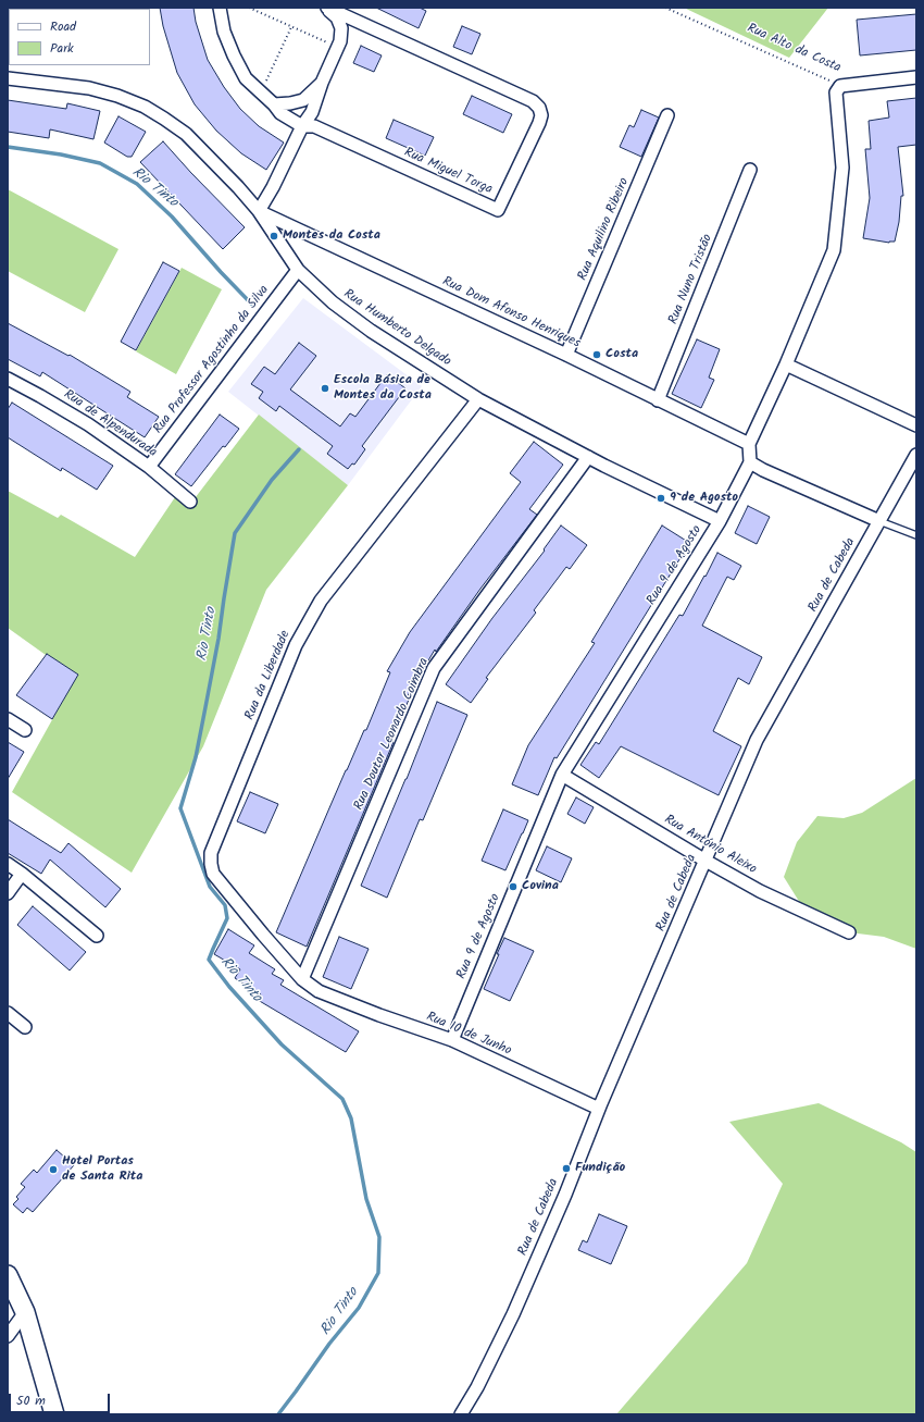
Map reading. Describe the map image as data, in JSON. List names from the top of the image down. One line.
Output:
{"streets":{"street":["Rua Alto da Costa","Rua Miguel Torga","Rua Aquilino Ribeiro","Rua Nuno Tristão","Rua Dom Afonso Henriques","Rua Humberto Delgado","Rua Professor Agostinho da Silva","Rua de Alpendurada","Rua 9 de Agosto","Rua de Cabeda","Rua da Liberdade","Rua Doutor Leonardo Coimbra","Rua António Aleixo","Rua 10 de Junho"]},"crossings":[["Rua Aquilino Ribeiro","Rua Dom Afonso Henriques"],["Rua Nuno Tristão","Rua Dom Afonso Henriques"],["Rua Dom Afonso Henriques","Rua Humberto Delgado"],["Rua Humberto Delgado","Rua Professor Agostinho da Silva"],["Rua Humberto Delgado","Rua 9 de Agosto"],["Rua Humberto Delgado","Rua da Liberdade"],["Rua Humberto Delgado","Rua Doutor Leonardo Coimbra"],["Rua Professor Agostinho da Silva","Rua de Alpendurada"],["Rua 9 de Agosto","Rua António Aleixo"],["Rua 9 de Agosto","Rua 10 de Junho"],["Rua de Cabeda","Rua António Aleixo"],["Rua de Cabeda","Rua 10 de Junho"],["Rua da Liberdade","Rua Doutor Leonardo Coimbra"],["Rua da Liberdade","Rua 10 de Junho"],["Rua Doutor Leonardo Coimbra","Rua 10 de Junho"]],"water":["Rio Tinto"],"places":["Montes da Costa","Costa","Escola Básica de Montes da Costa","9 de Agosto","Covina","Fundição","Hotel Portas de Santa Rita"],"legend":["Road","Park"],"scale_bar":"50 m"}
